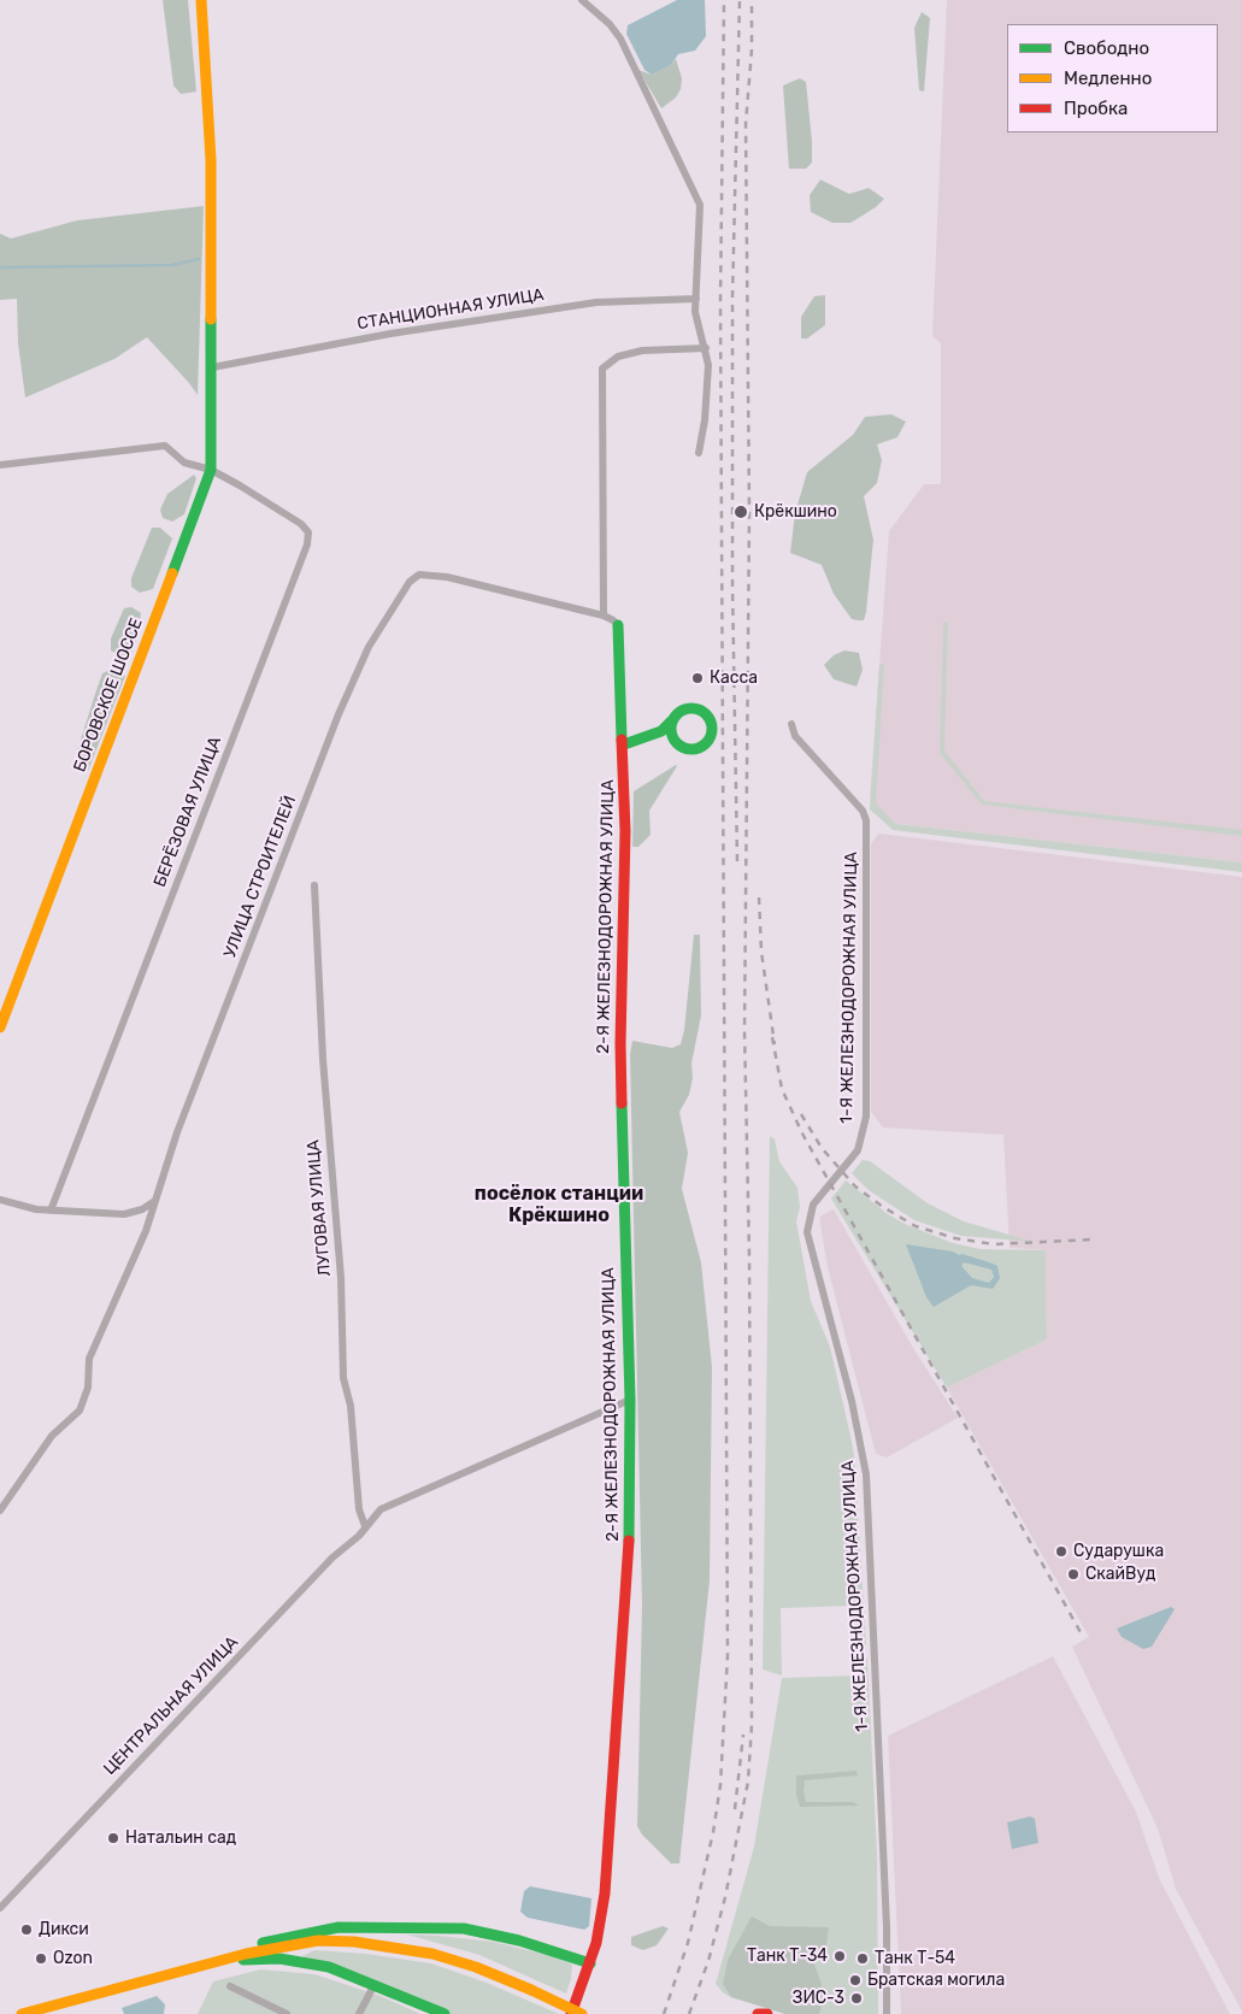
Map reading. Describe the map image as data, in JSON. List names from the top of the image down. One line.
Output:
{"streets":{"street":["СТАНЦИОННАЯ УЛИЦА","БОРОВСКОЕ ШОССЕ","БЕРЁЗОВАЯ УЛИЦА","УЛИЦА СТРОИТЕЛЕЙ","2-Я ЖЕЛЕЗНОДОРОЖНАЯ УЛИЦА","1-Я ЖЕЛЕЗНОДОРОЖНАЯ УЛИЦА","ЛУГОВАЯ УЛИЦА","ЦЕНТРАЛЬНАЯ УЛИЦА"]},"crossings":[["СТАНЦИОННАЯ УЛИЦА","БОРОВСКОЕ ШОССЕ"],["БОРОВСКОЕ ШОССЕ","БЕРЁЗОВАЯ УЛИЦА"],["УЛИЦА СТРОИТЕЛЕЙ","2-Я ЖЕЛЕЗНОДОРОЖНАЯ УЛИЦА"],["2-Я ЖЕЛЕЗНОДОРОЖНАЯ УЛИЦА","ЦЕНТРАЛЬНАЯ УЛИЦА"],["ЛУГОВАЯ УЛИЦА","ЦЕНТРАЛЬНАЯ УЛИЦА"]],"districts":["посёлок станции Крёкшино"],"places":["Крёкшино","Касса","Сударушка","СкайВуд","Натальин сад","Дикси","Танк Т-34","Ozon","Танк Т-54","Братская могила","ЗИС-3"],"legend":["Свободно","Медленно","Пробка"]}
